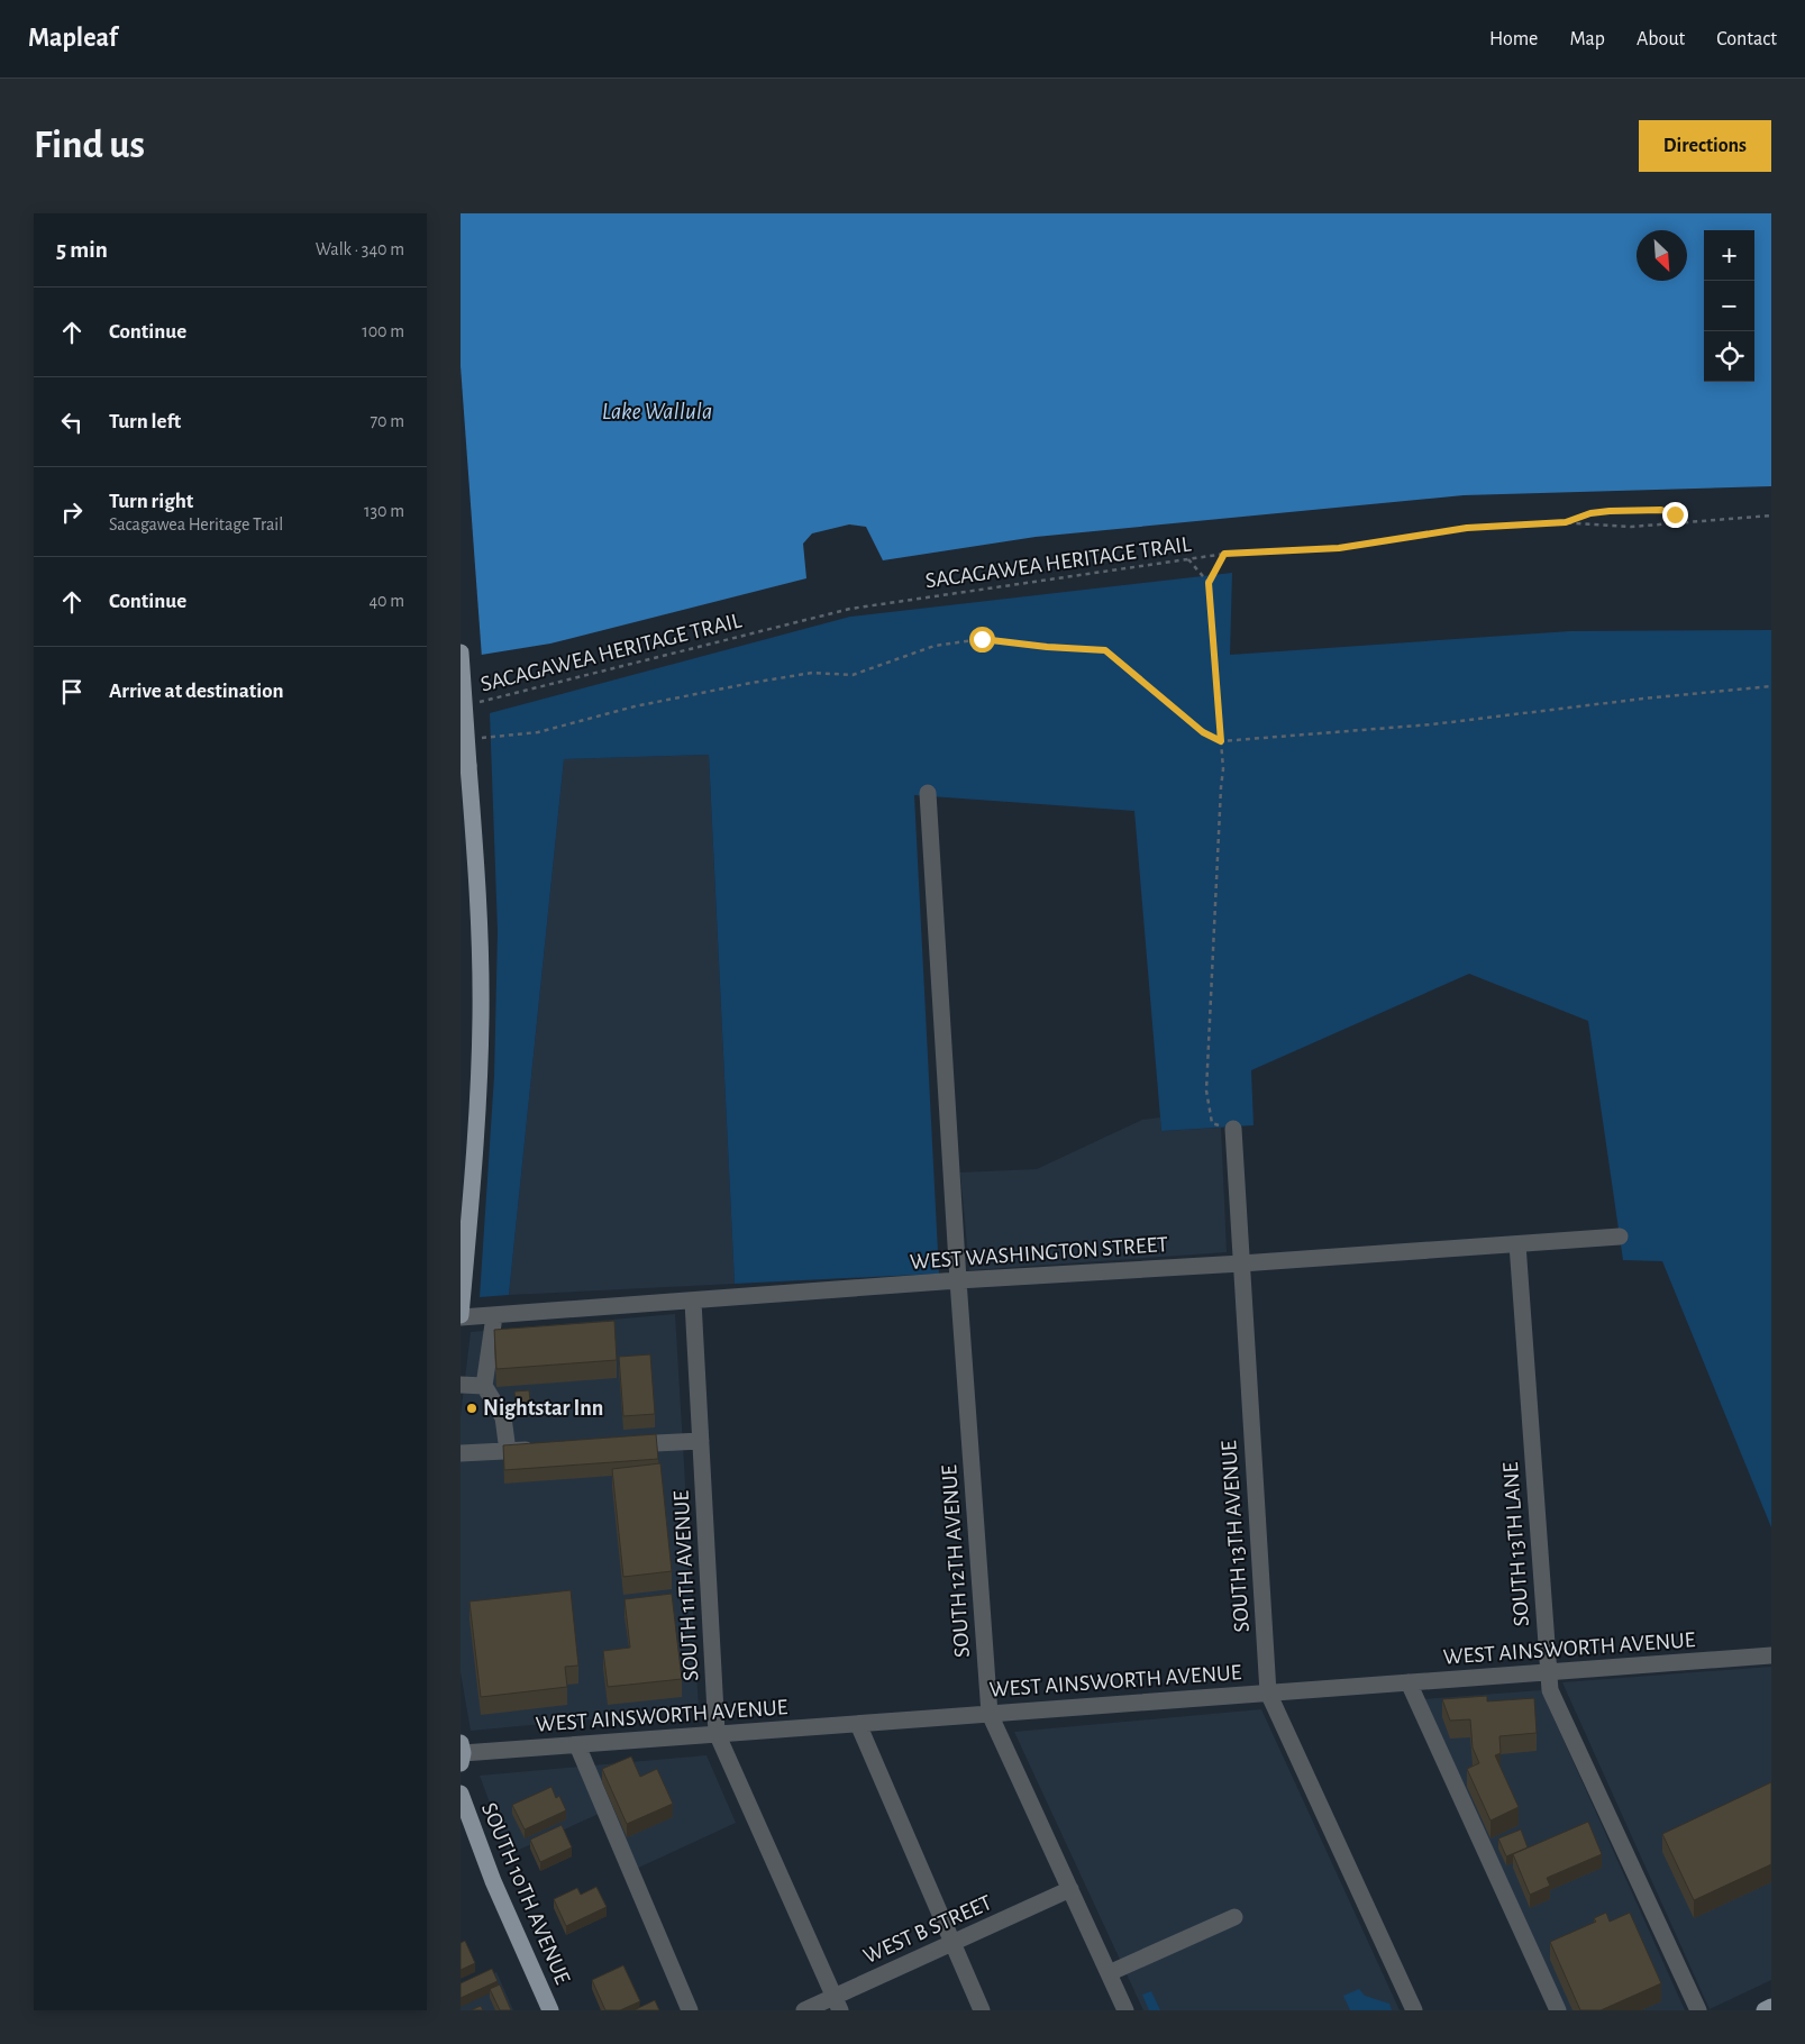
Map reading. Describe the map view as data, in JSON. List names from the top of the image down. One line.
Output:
{"streets":{"main road":["SOUTH 10TH AVENUE"],"street":["WEST WASHINGTON STREET","SOUTH 13TH AVENUE","SOUTH 13TH LANE","SOUTH 12TH AVENUE","SOUTH 11TH AVENUE","WEST AINSWORTH AVENUE","WEST B STREET"],"path":["SACAGAWEA HERITAGE TRAIL"]},"crossings":[["WEST WASHINGTON STREET","SOUTH 13TH AVENUE"],["WEST WASHINGTON STREET","SOUTH 13TH LANE"],["WEST WASHINGTON STREET","SOUTH 12TH AVENUE"],["WEST WASHINGTON STREET","SOUTH 11TH AVENUE"],["SOUTH 13TH AVENUE","WEST AINSWORTH AVENUE"],["SOUTH 13TH LANE","WEST AINSWORTH AVENUE"],["SOUTH 12TH AVENUE","WEST AINSWORTH AVENUE"],["SOUTH 12TH AVENUE","WEST B STREET"],["SOUTH 11TH AVENUE","WEST AINSWORTH AVENUE"],["SOUTH 11TH AVENUE","WEST B STREET"]],"water":["Lake Wallula"],"places":["Nightstar Inn"],"north":"bottom right","page":{"header":"Mapleaf","nav":["Home","Map","About","Contact"],"buttons":"Directions","title":"Find us","heading":["5 min","Walk · 340 m"],"map_buttons":["+","−"],"list":[["Continue","100 m"],["Turn left","70 m"],["Turn right","Sacagawea Heritage Trail","130 m"],["Continue","40 m"],"Arrive at destination"]}}
